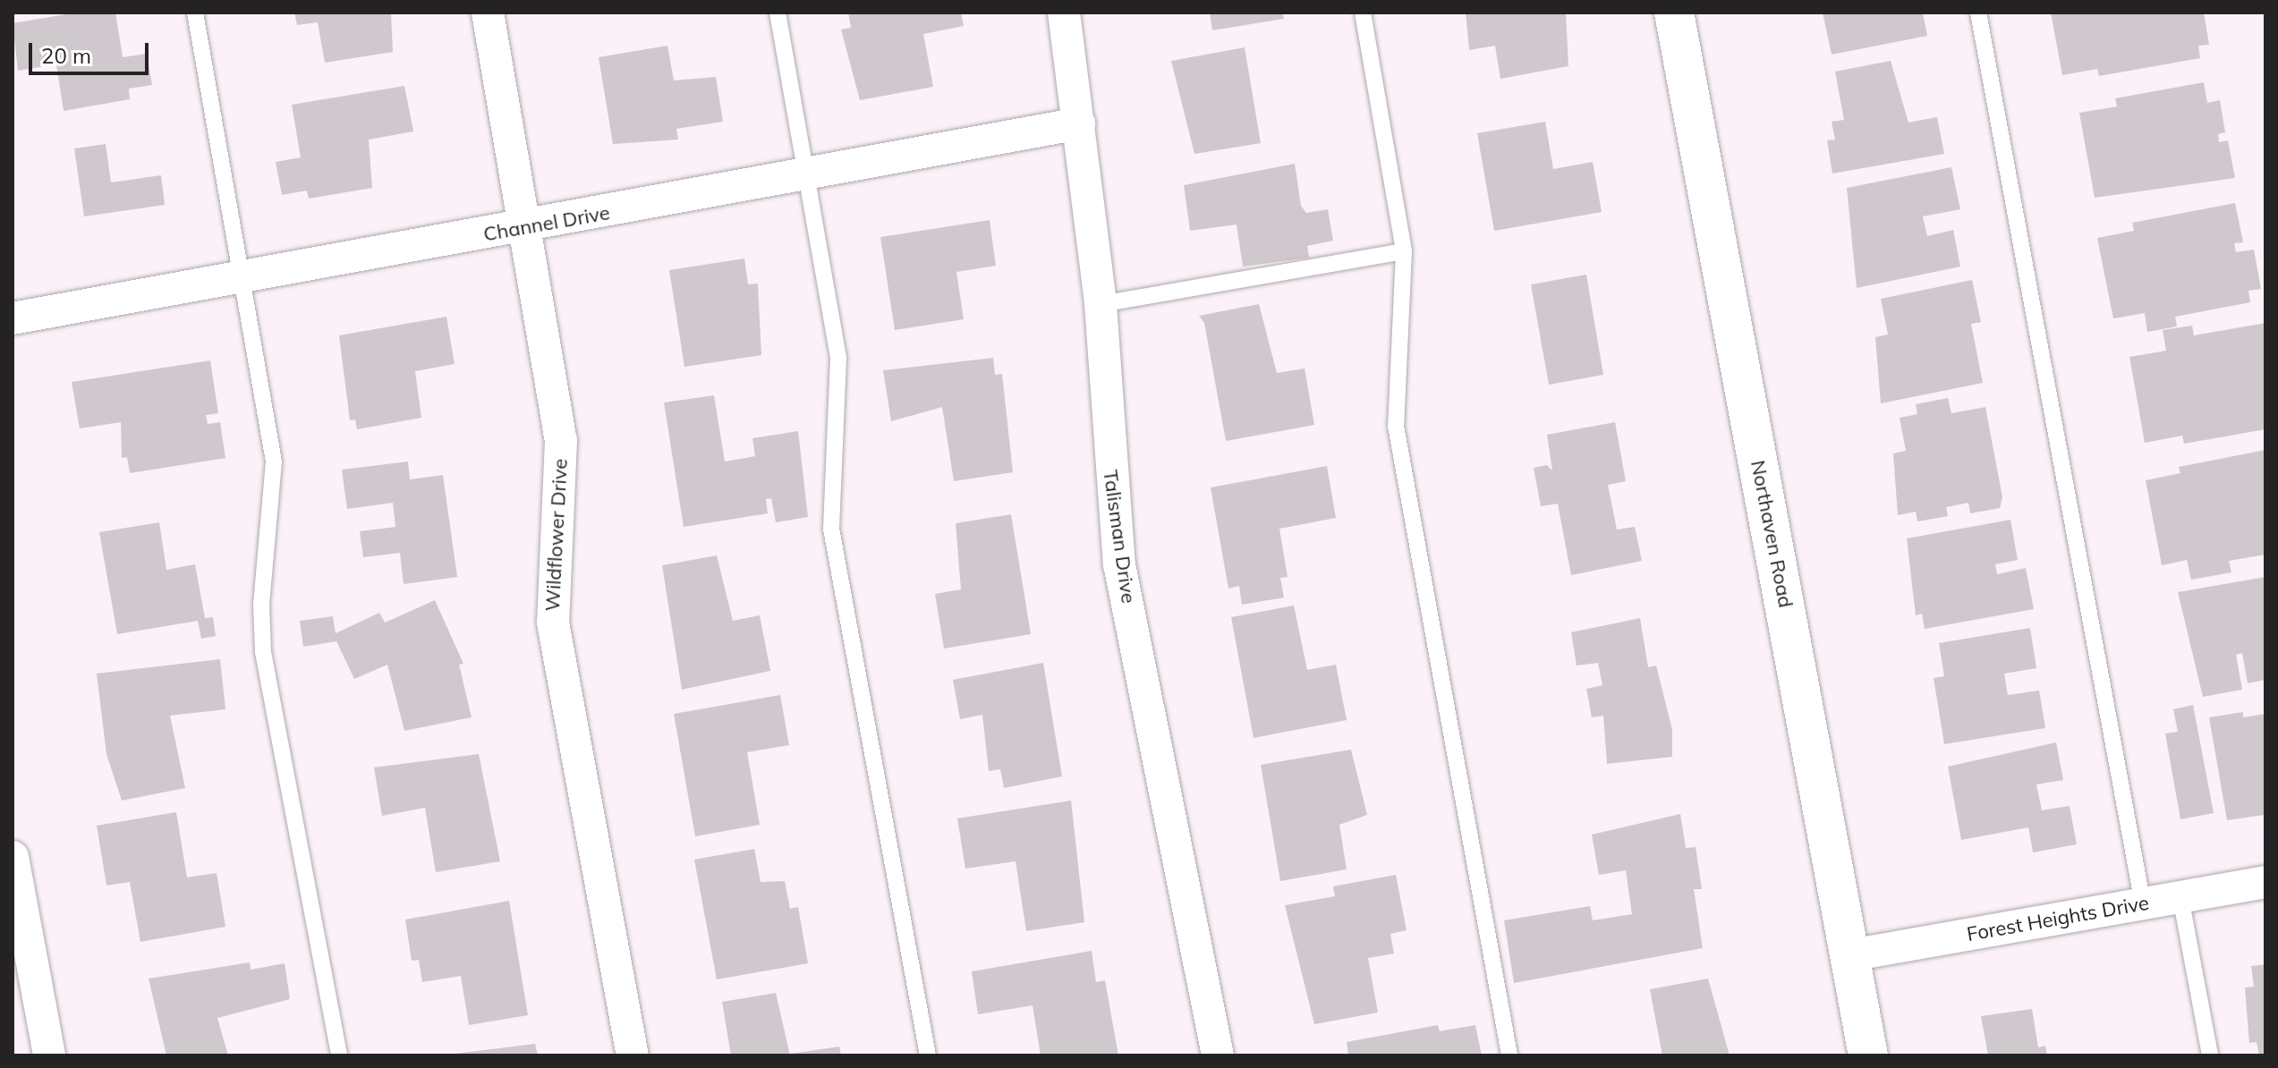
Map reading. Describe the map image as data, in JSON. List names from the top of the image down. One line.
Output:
{"streets":{"street":["Channel Drive","Northaven Road","Wildflower Drive","Talisman Drive","Forest Heights Drive"]},"crossings":[["Channel Drive","Wildflower Drive"],["Channel Drive","Talisman Drive"],["Northaven Road","Forest Heights Drive"]],"scale_bar":"20 m"}
